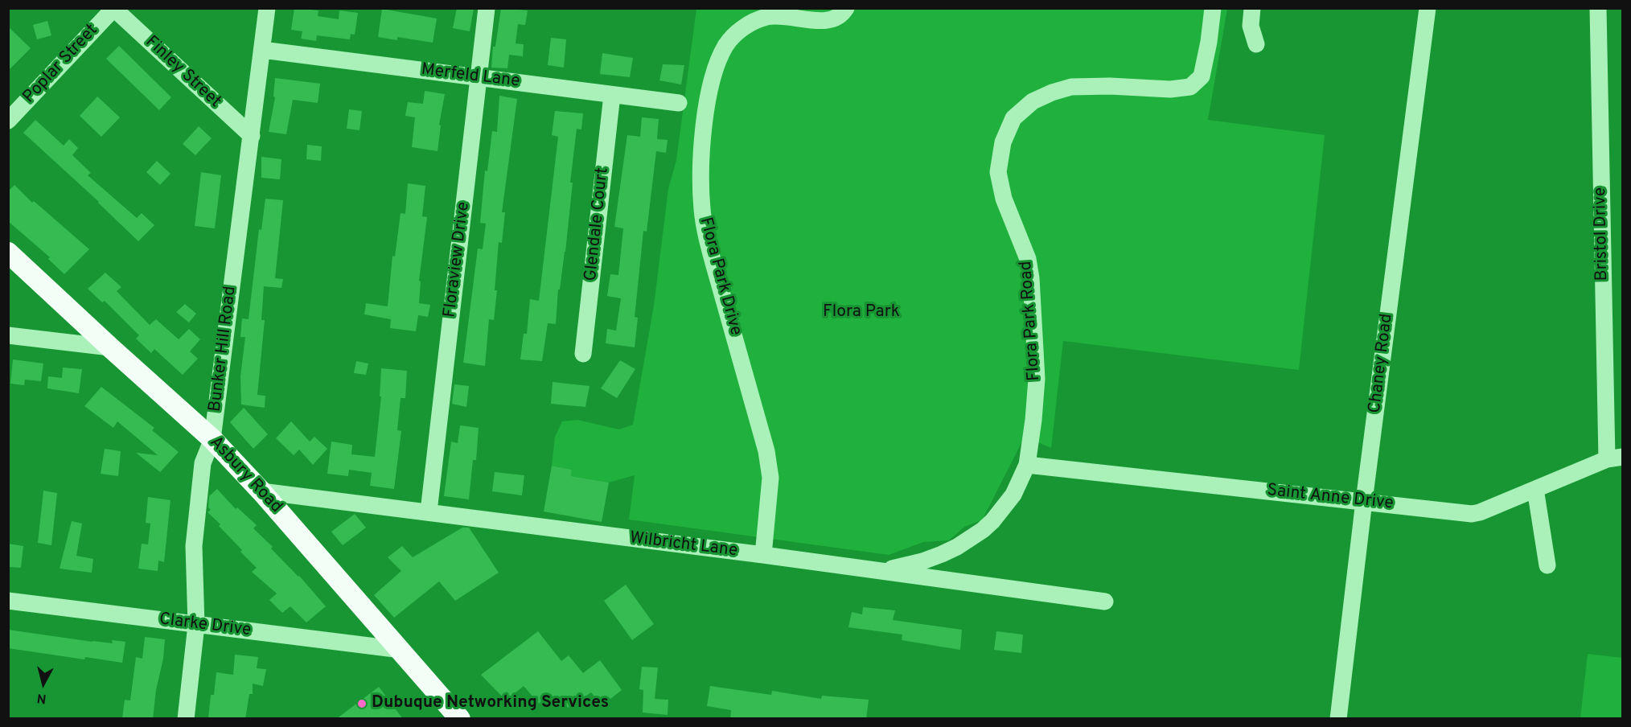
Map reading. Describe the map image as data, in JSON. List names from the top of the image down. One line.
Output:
{"streets":{"main road":["Asbury Road"],"street":["Poplar Street","Finley Street","Merfeld Lane","Glendale Court","Bristol Drive","Floraview Drive","Flora Park Drive","Flora Park Road","Bunker Hill Road","Chaney Road","Saint Anne Drive","Wilbricht Lane","Clarke Drive"]},"crossings":[["Poplar Street","Finley Street"],["Finley Street","Bunker Hill Road"],["Merfeld Lane","Glendale Court"],["Merfeld Lane","Floraview Drive"],["Merfeld Lane","Bunker Hill Road"],["Bristol Drive","Saint Anne Drive"],["Floraview Drive","Wilbricht Lane"],["Flora Park Drive","Wilbricht Lane"],["Flora Park Road","Saint Anne Drive"],["Flora Park Road","Wilbricht Lane"],["Bunker Hill Road","Asbury Road"],["Bunker Hill Road","Clarke Drive"],["Chaney Road","Saint Anne Drive"],["Asbury Road","Wilbricht Lane"],["Asbury Road","Clarke Drive"]],"parks":["Flora Park"],"places":["Dubuque Networking Services"],"north":"bottom"}
